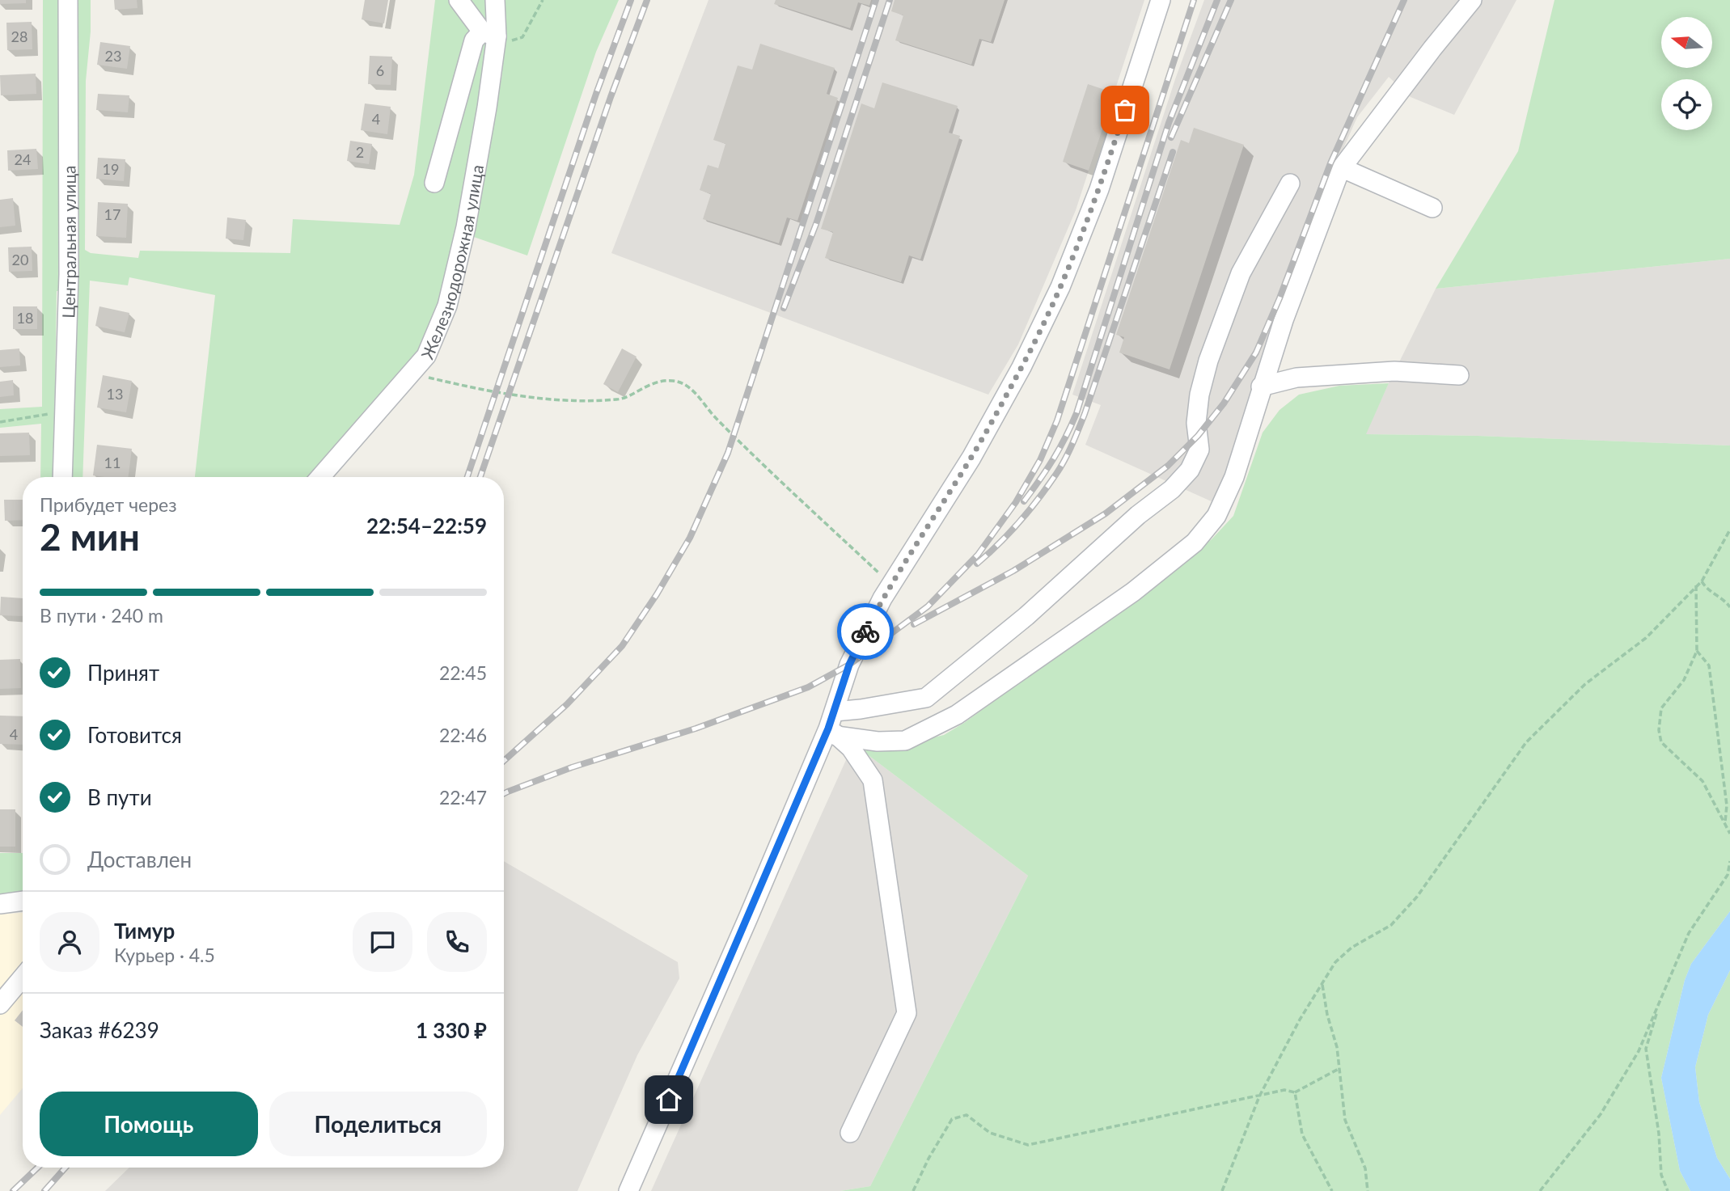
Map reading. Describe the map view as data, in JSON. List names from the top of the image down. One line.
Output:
{"streets":{"street":["Центральная улица","Железнодорожная улица"]},"house_numbers":["28","23","6","4","2","24","19","17","20","18","13","11","4"],"north":"left","page":{"heading":["2 мин","Прибудет через","22:54–22:59"],"panel":["Тимур","Курьер · 4.5","Заказ #6239","1 330 ₽"],"bar":"В пути · 240 m","list":[["Принят","22:45"],["Готовится","22:46"],["В пути","22:47"],"Доставлен"],"buttons":["Помощь","Поделиться"]}}
